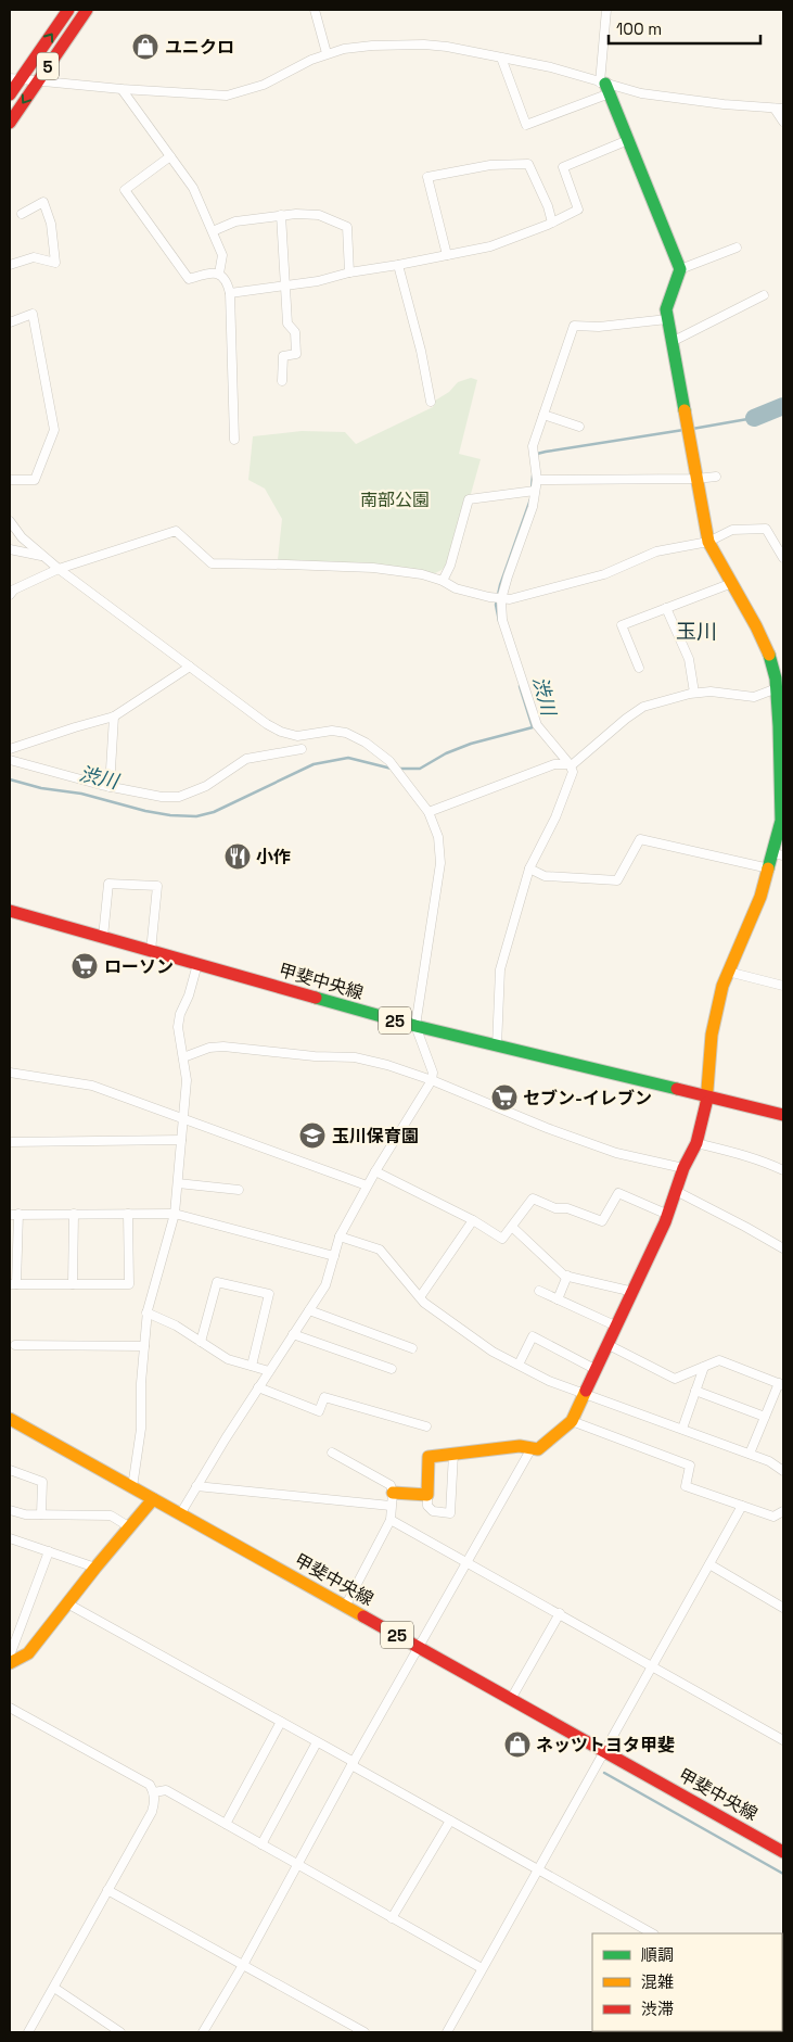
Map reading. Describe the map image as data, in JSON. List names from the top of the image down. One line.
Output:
{"streets":{"main road":["5","甲斐中央線","25"]},"districts":["玉川"],"water":["渋川"],"parks":["南部公園"],"places":{"shop":["ユニクロ","ネッツトヨタ甲斐"],"restaurant":["小作"],"supermarket":["ローソン","セブン-イレブン"],"school or university":["玉川保育園"]},"legend":["順調","混雑","渋滞"],"scale_bar":"100 m"}
